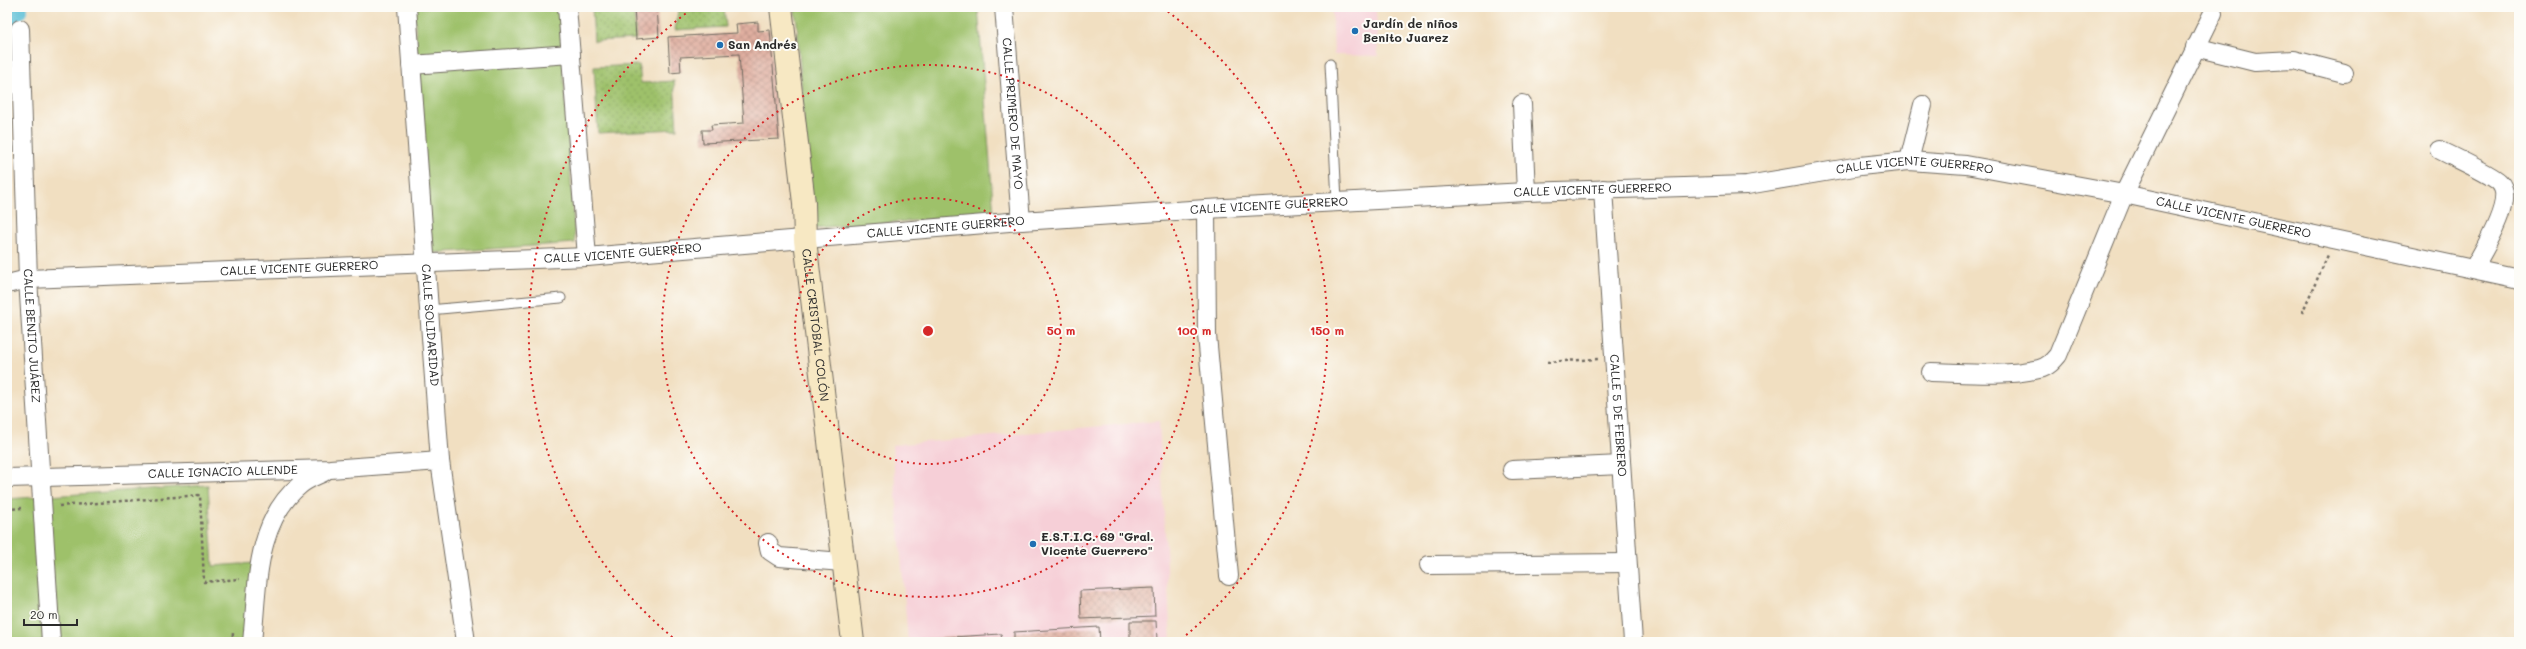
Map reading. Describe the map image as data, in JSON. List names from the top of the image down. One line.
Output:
{"streets":{"main road":["CALLE CRISTÓBAL COLÓN"],"street":["CALLE PRIMERO DE MAYO","CALLE VICENTE GUERRERO","CALLE SOLIDARIDAD","CALLE BENITO JUÁREZ","CALLE 5 DE FEBRERO","CALLE IGNACIO ALLENDE"]},"crossings":[["CALLE PRIMERO DE MAYO","CALLE VICENTE GUERRERO"],["CALLE VICENTE GUERRERO","CALLE SOLIDARIDAD"],["CALLE VICENTE GUERRERO","CALLE CRISTÓBAL COLÓN"],["CALLE VICENTE GUERRERO","CALLE BENITO JUÁREZ"],["CALLE VICENTE GUERRERO","CALLE 5 DE FEBRERO"],["CALLE SOLIDARIDAD","CALLE IGNACIO ALLENDE"],["CALLE BENITO JUÁREZ","CALLE IGNACIO ALLENDE"]],"places":["Jardín de niños Benito Juarez","San Andrés","E.S.T.I.C. 69 \"Gral. Vicente Guerrero\""],"scale_bar":"20 m","rings":["50 m","100 m","150 m"]}
